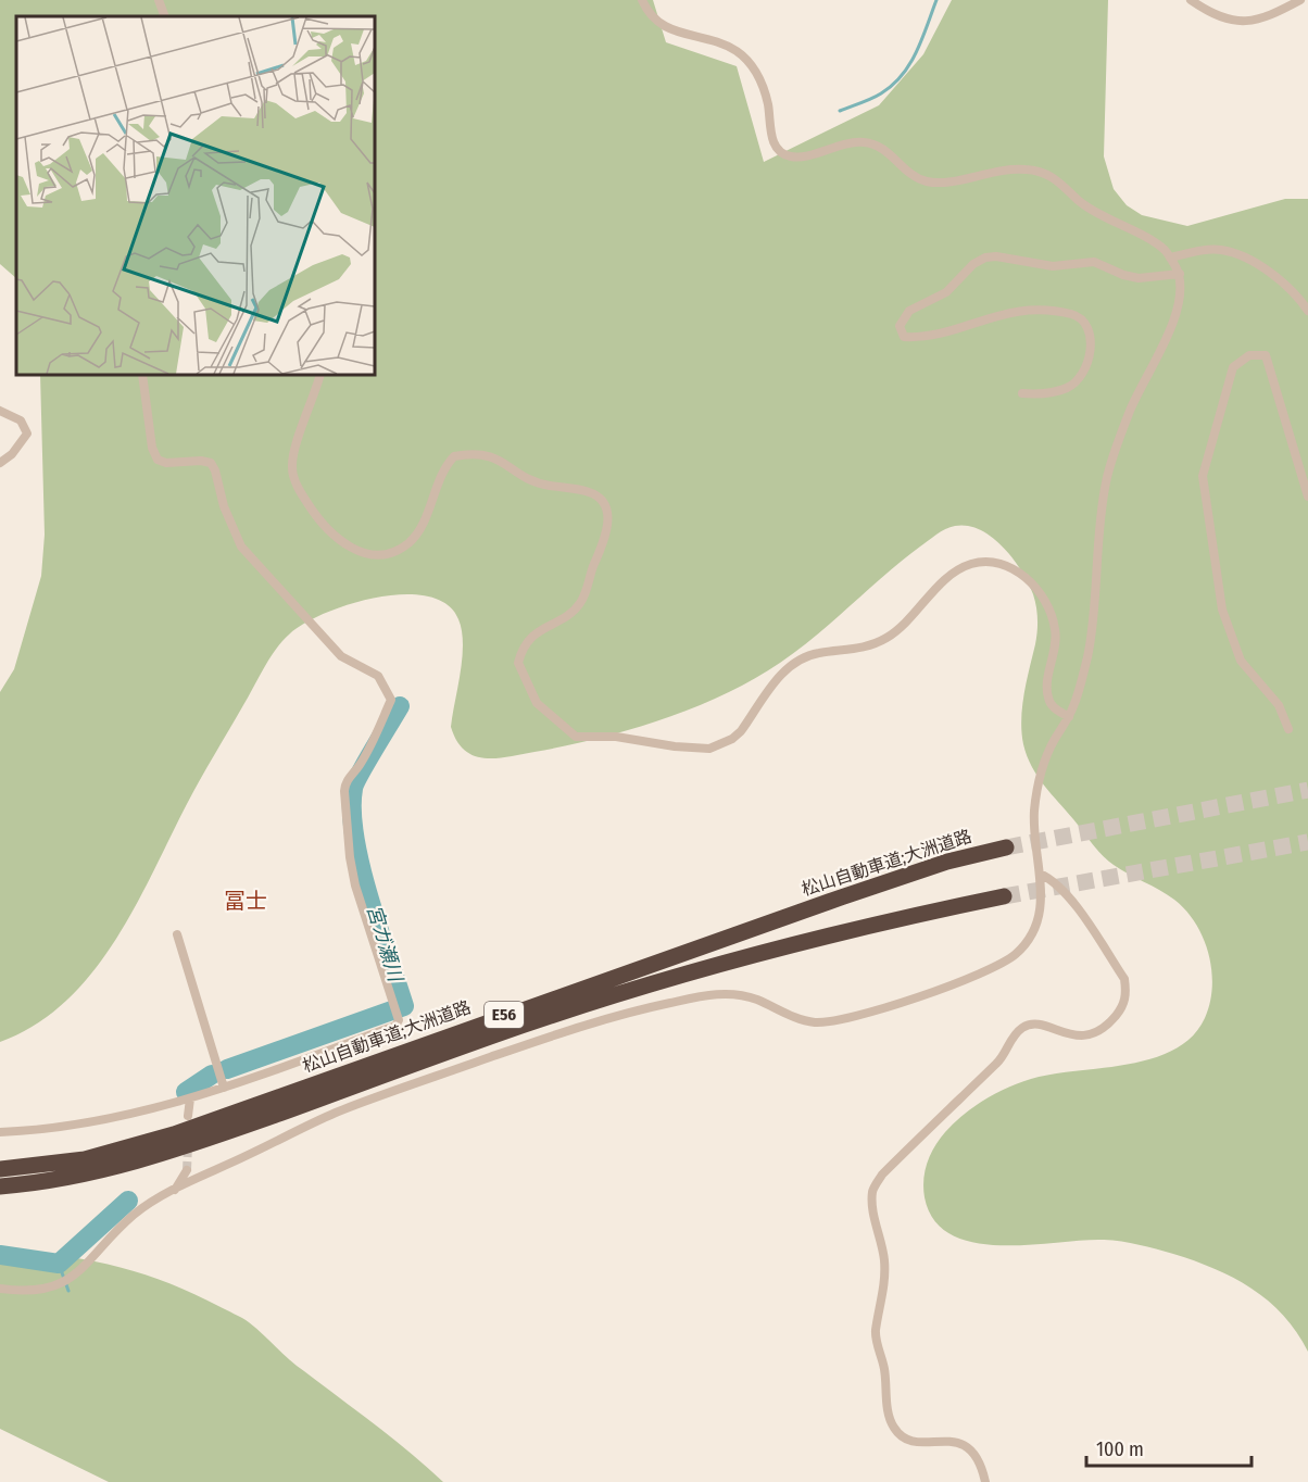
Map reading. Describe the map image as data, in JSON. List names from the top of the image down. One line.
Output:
{"streets":{"highway":["松山自動車道;大洲道路","E56"]},"districts":["冨士"],"water":["宮ガ瀬川"],"scale_bar":"100 m"}
